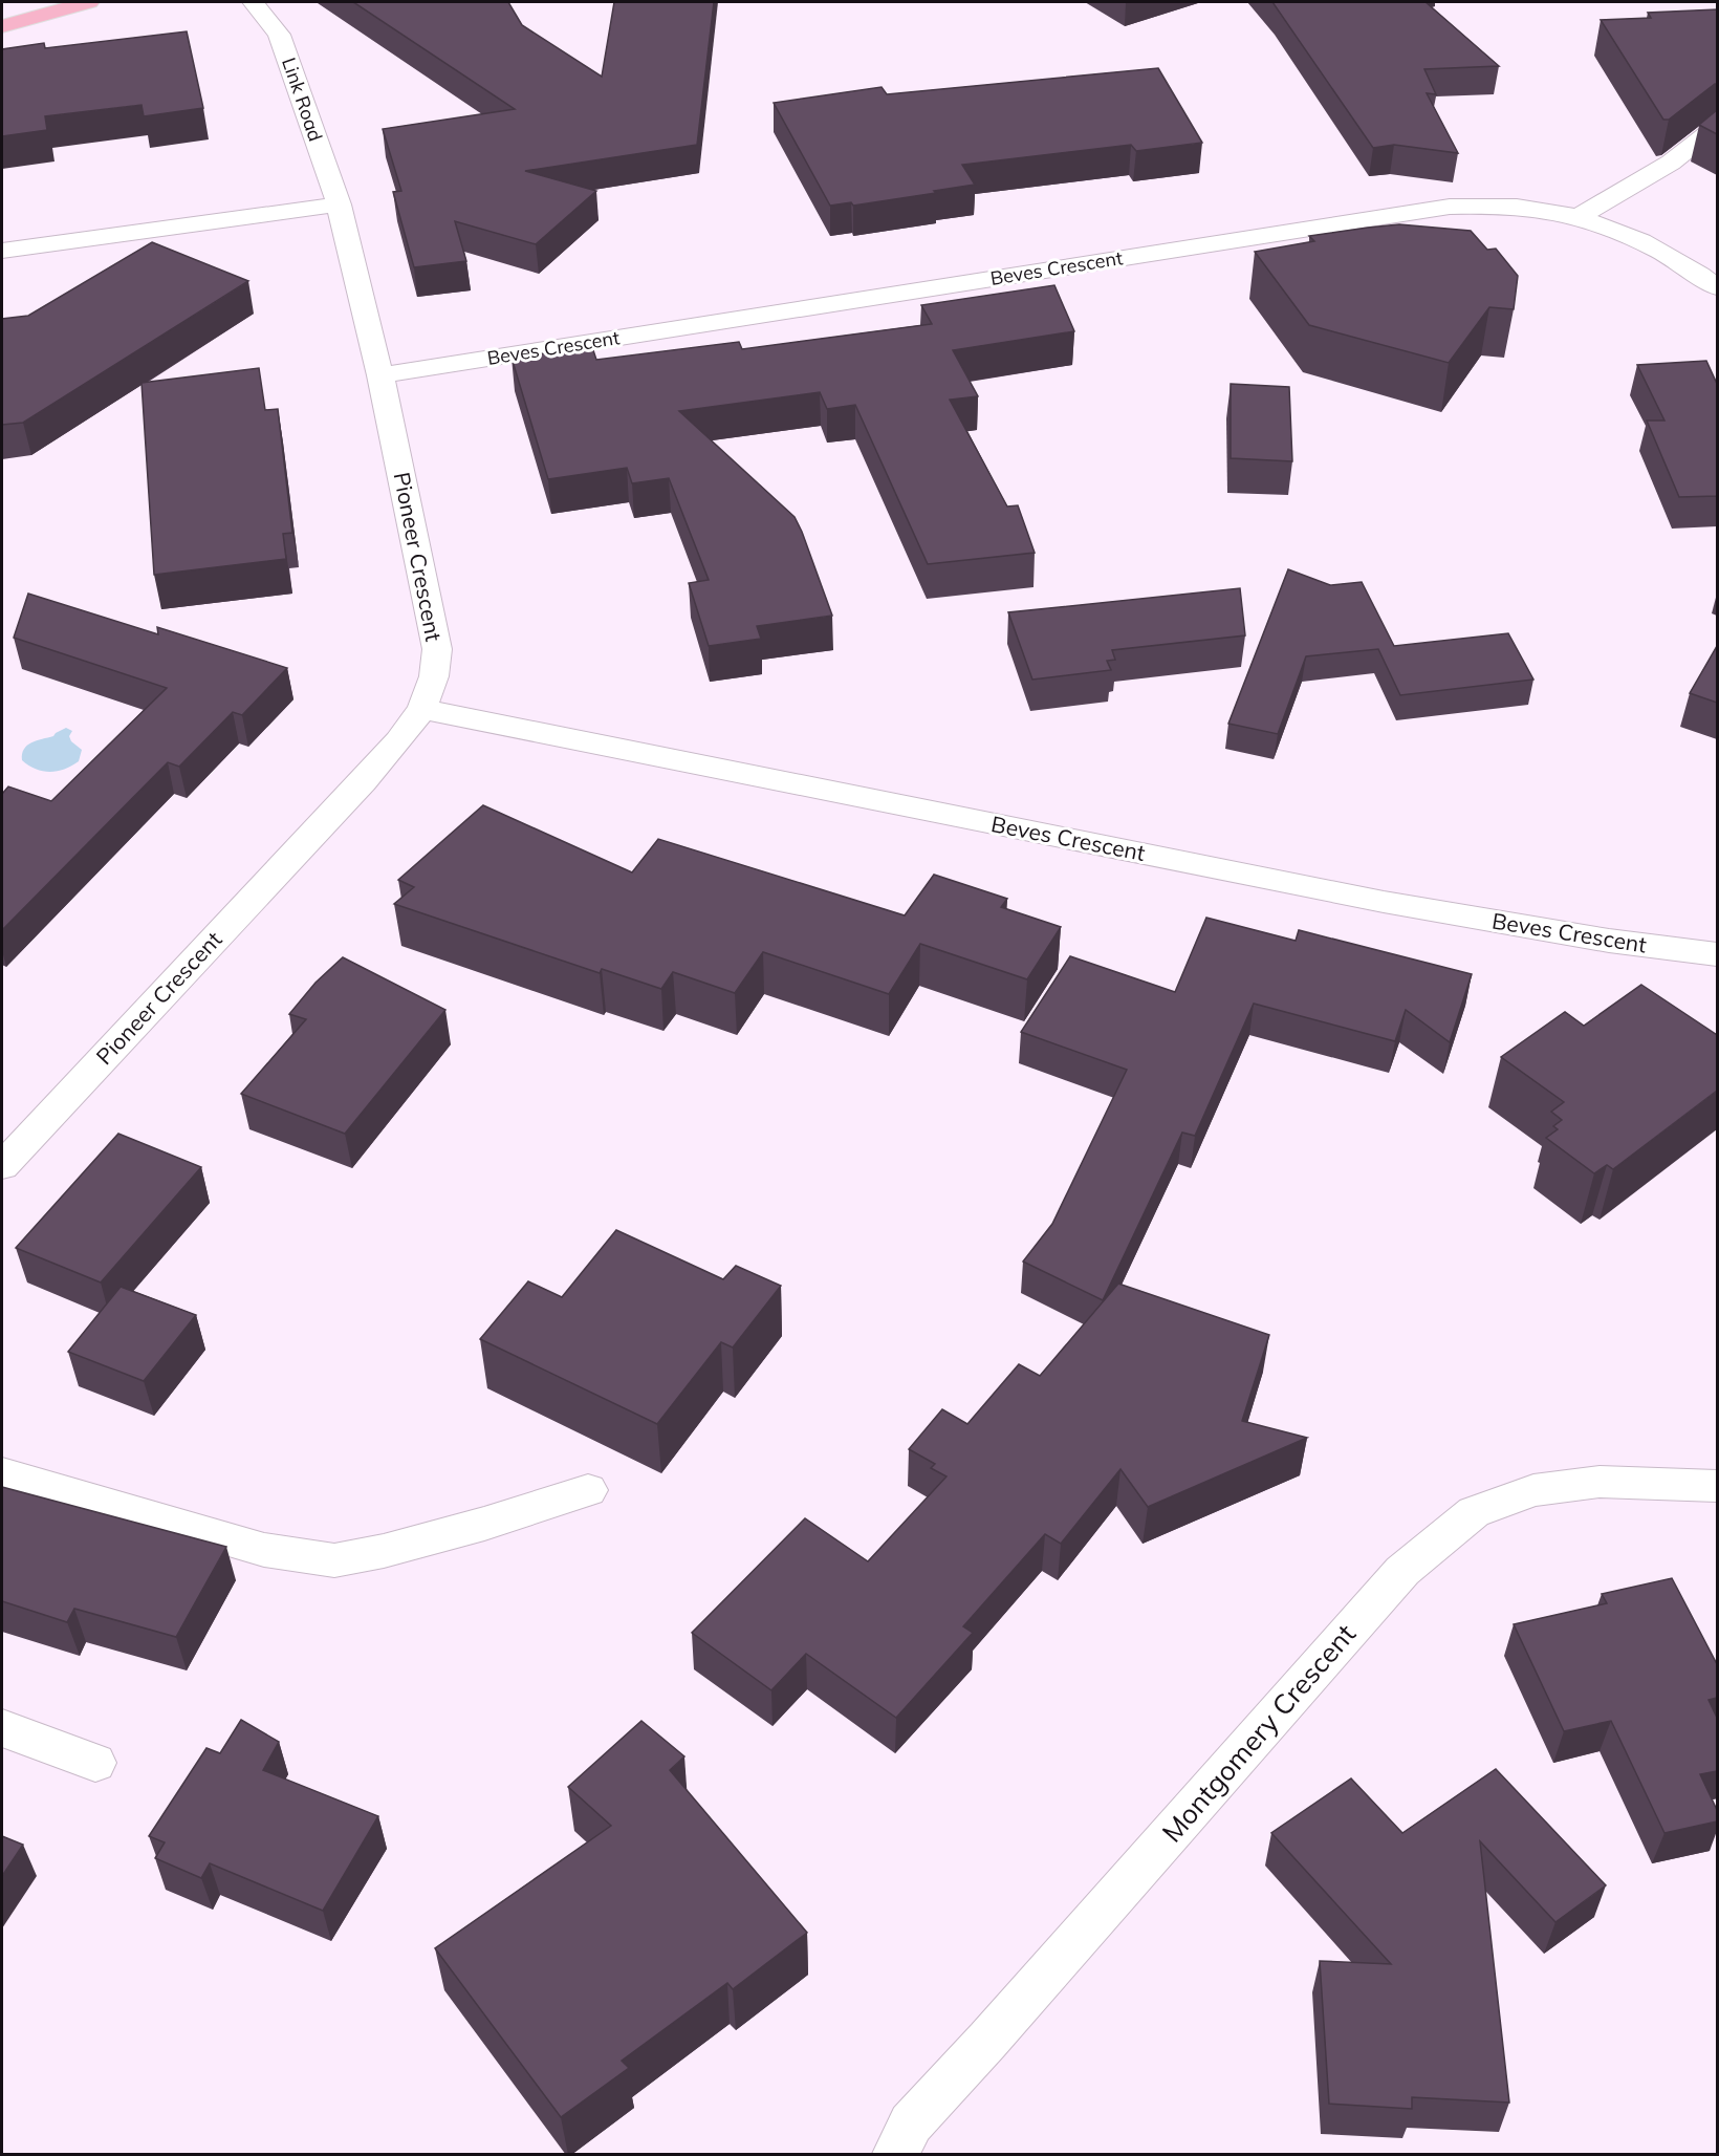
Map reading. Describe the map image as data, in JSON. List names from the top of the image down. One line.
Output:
{"streets":{"street":["Link Road","Beves Crescent","Pioneer Crescent","Montgomery Crescent"]},"crossings":[["Link Road","Pioneer Crescent"],["Beves Crescent","Pioneer Crescent"]]}
